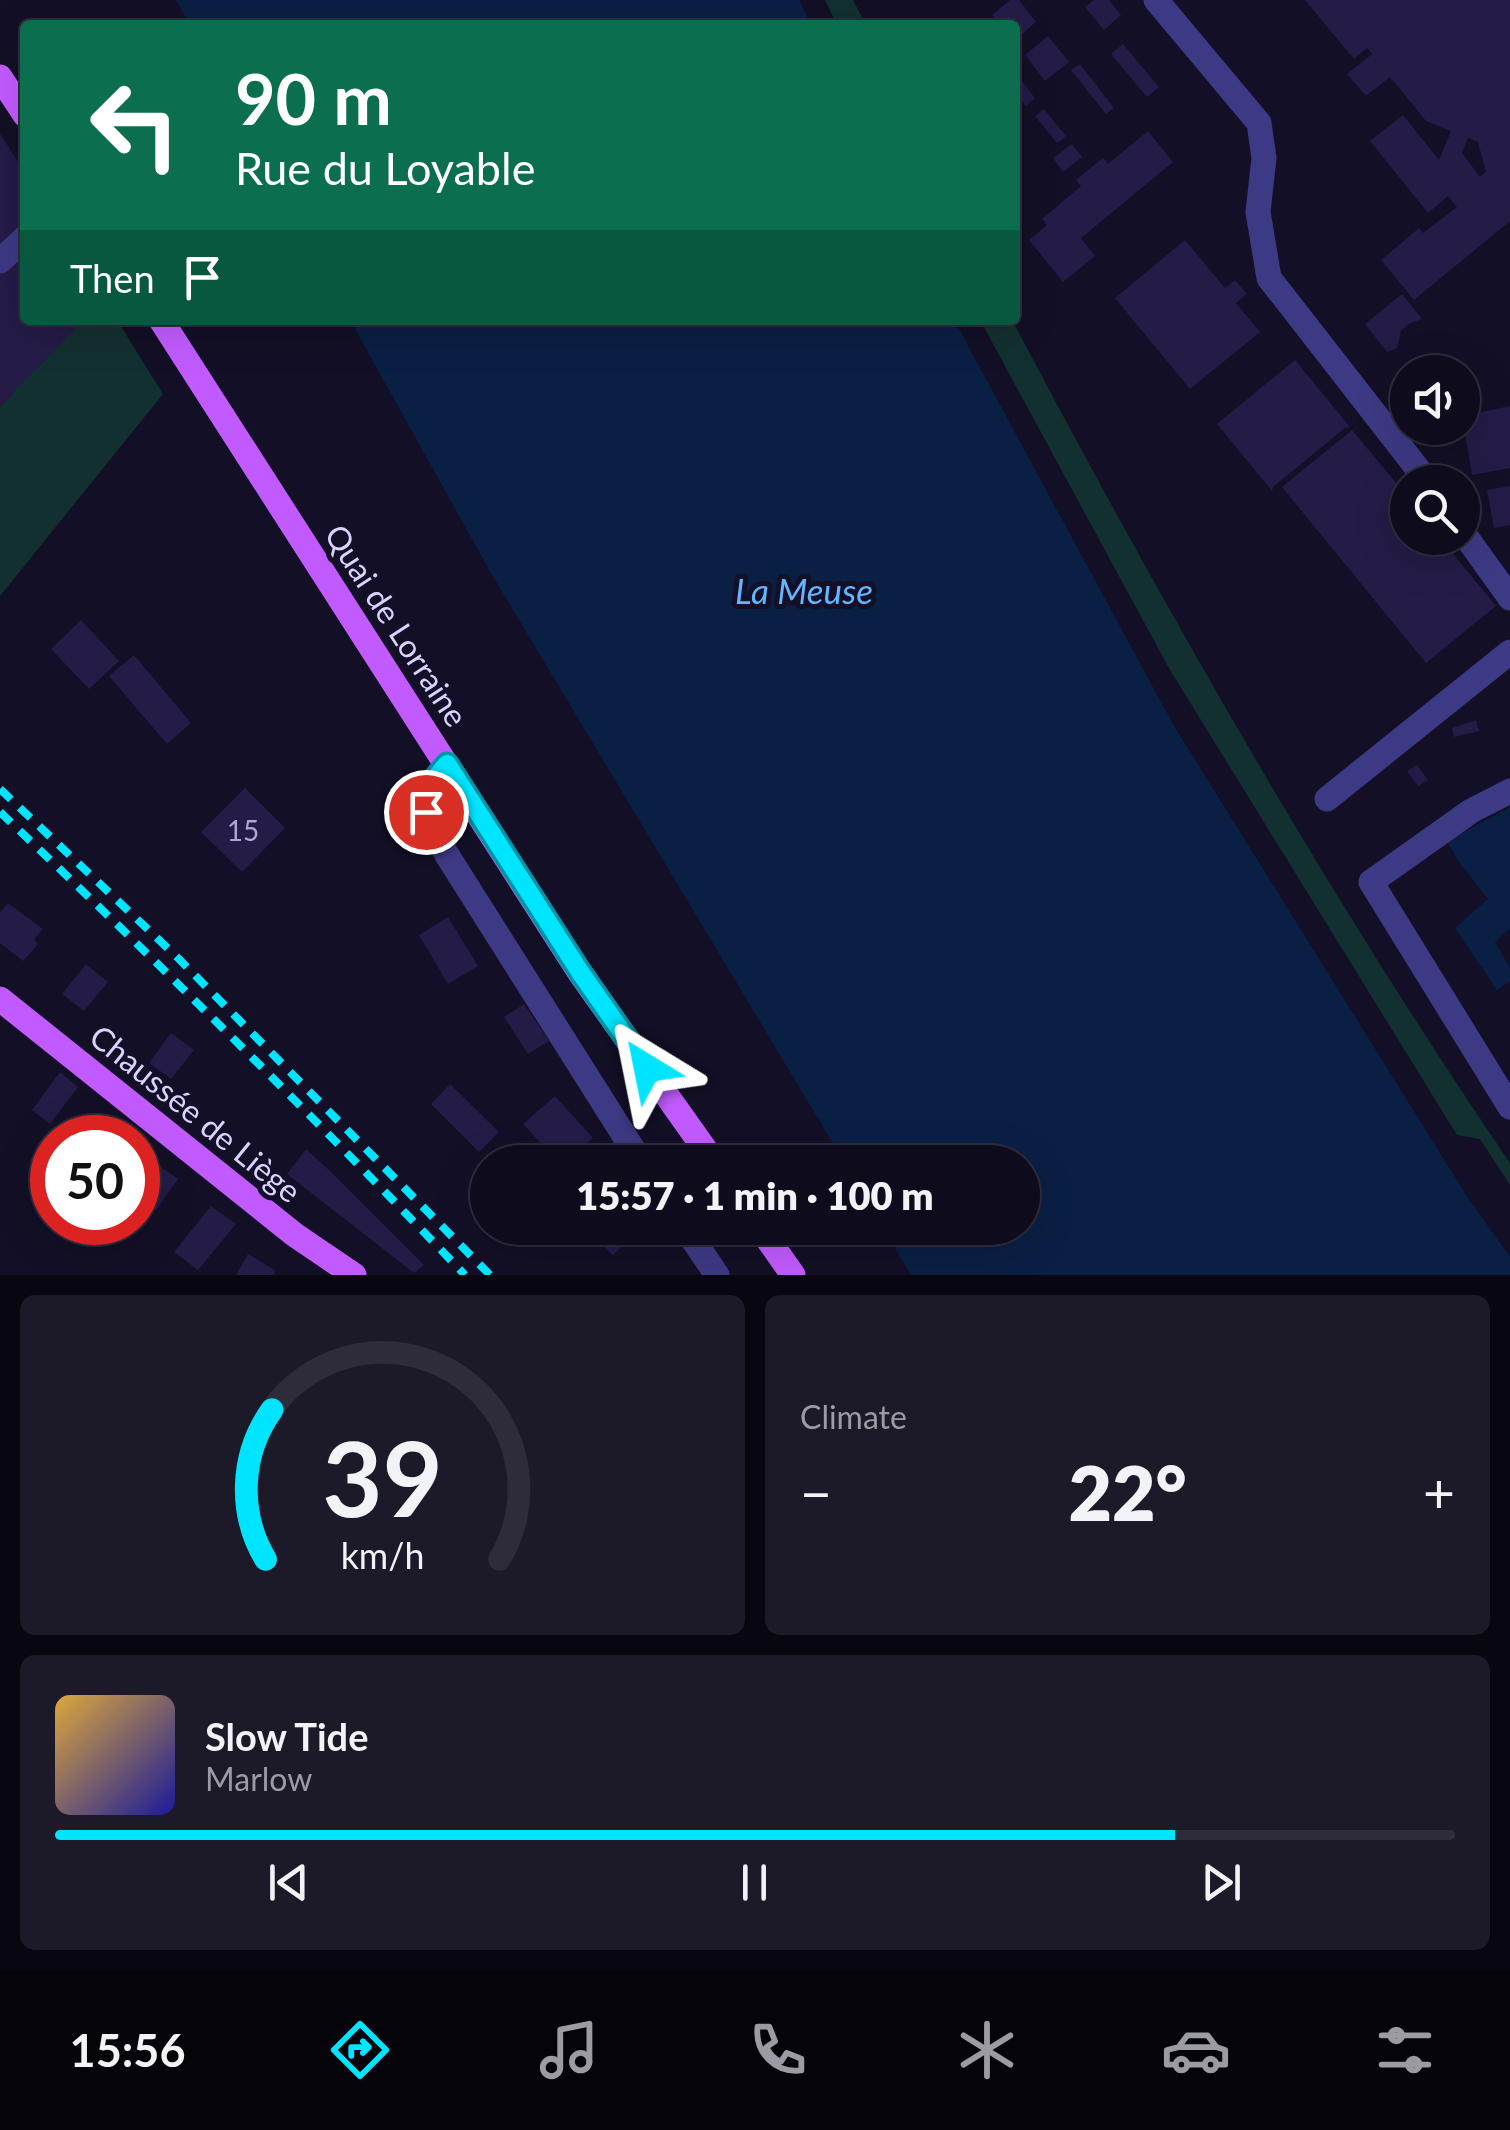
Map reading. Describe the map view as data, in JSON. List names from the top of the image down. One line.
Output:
{"streets":{"main road":["Quai de Lorraine","Chaussée de Liège"]},"water":["La Meuse"],"house_numbers":["15"],"page":{"turn":["90 m","Rue du Loyable"],"then":"Then","limit":"50","trip":"15:57 · 1 min · 100 m","tile":"Climate","heat":["−","22°","+"],"song":["Slow Tide","Marlow"],"tabs":"15:56","gauge":["39","km/h"]}}
